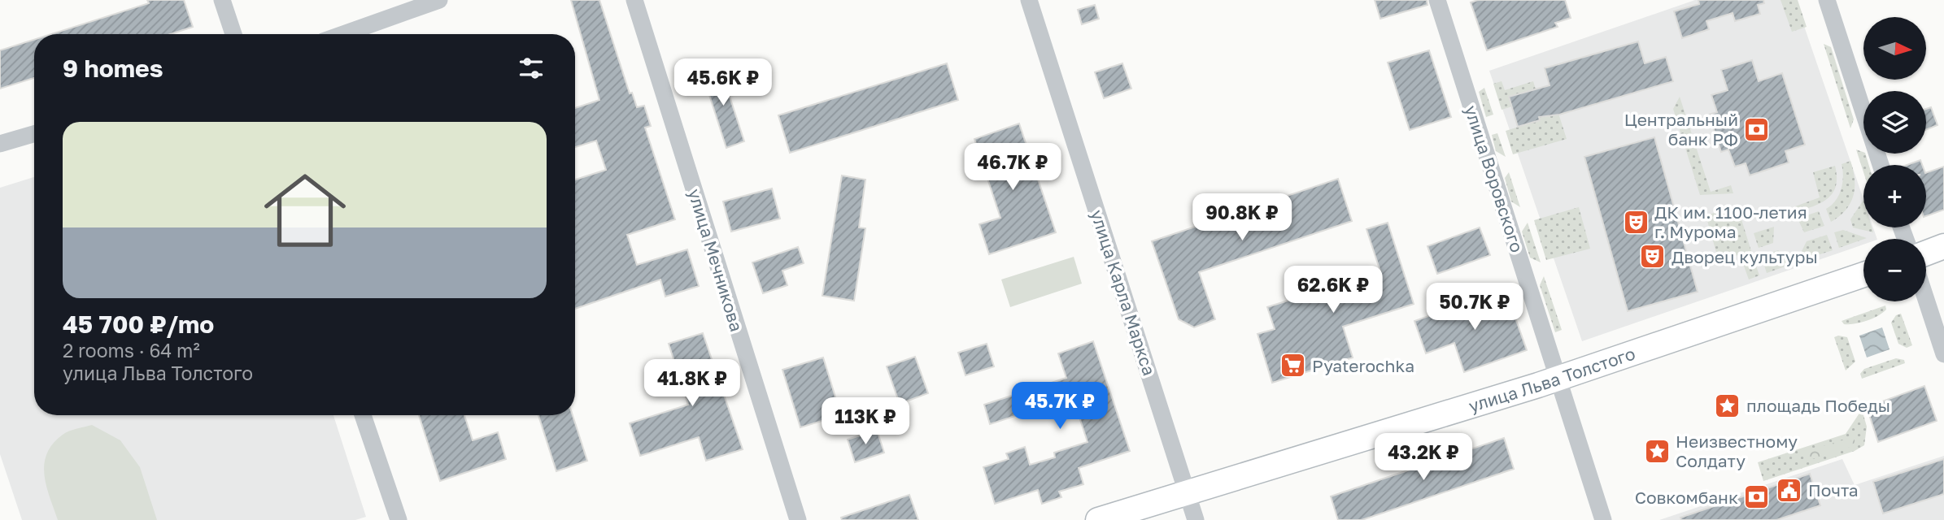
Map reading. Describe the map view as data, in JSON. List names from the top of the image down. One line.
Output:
{"streets":{"street":["улица Воровского","улица Мечникова","улица Карла Маркса","улица Льва Толстого"]},"crossings":[["улица Воровского","улица Льва Толстого"],["улица Карла Маркса","улица Льва Толстого"]],"places":{"bank":["Центральный банк РФ","Совкомбанк"],"theatre":["ДК им. 1100-летия г. Мурома","Дворец культуры"],"supermarket":["Pyaterochka"],"place":["площадь Победы","Неизвестному Солдату"],"public building":["Почта"]},"north":"right","page":{"map_buttons":["+","−"],"heading":"9 homes","price":["45.6K ₽","46.7K ₽","90.8K ₽","62.6K ₽","50.7K ₽","41.8K ₽","45.7K ₽","113K ₽","43.2K ₽"],"list":[{"name":"45 700 ₽/mo","note":"2 rooms · 64 m² · улица Льва Толстого"}]}}
